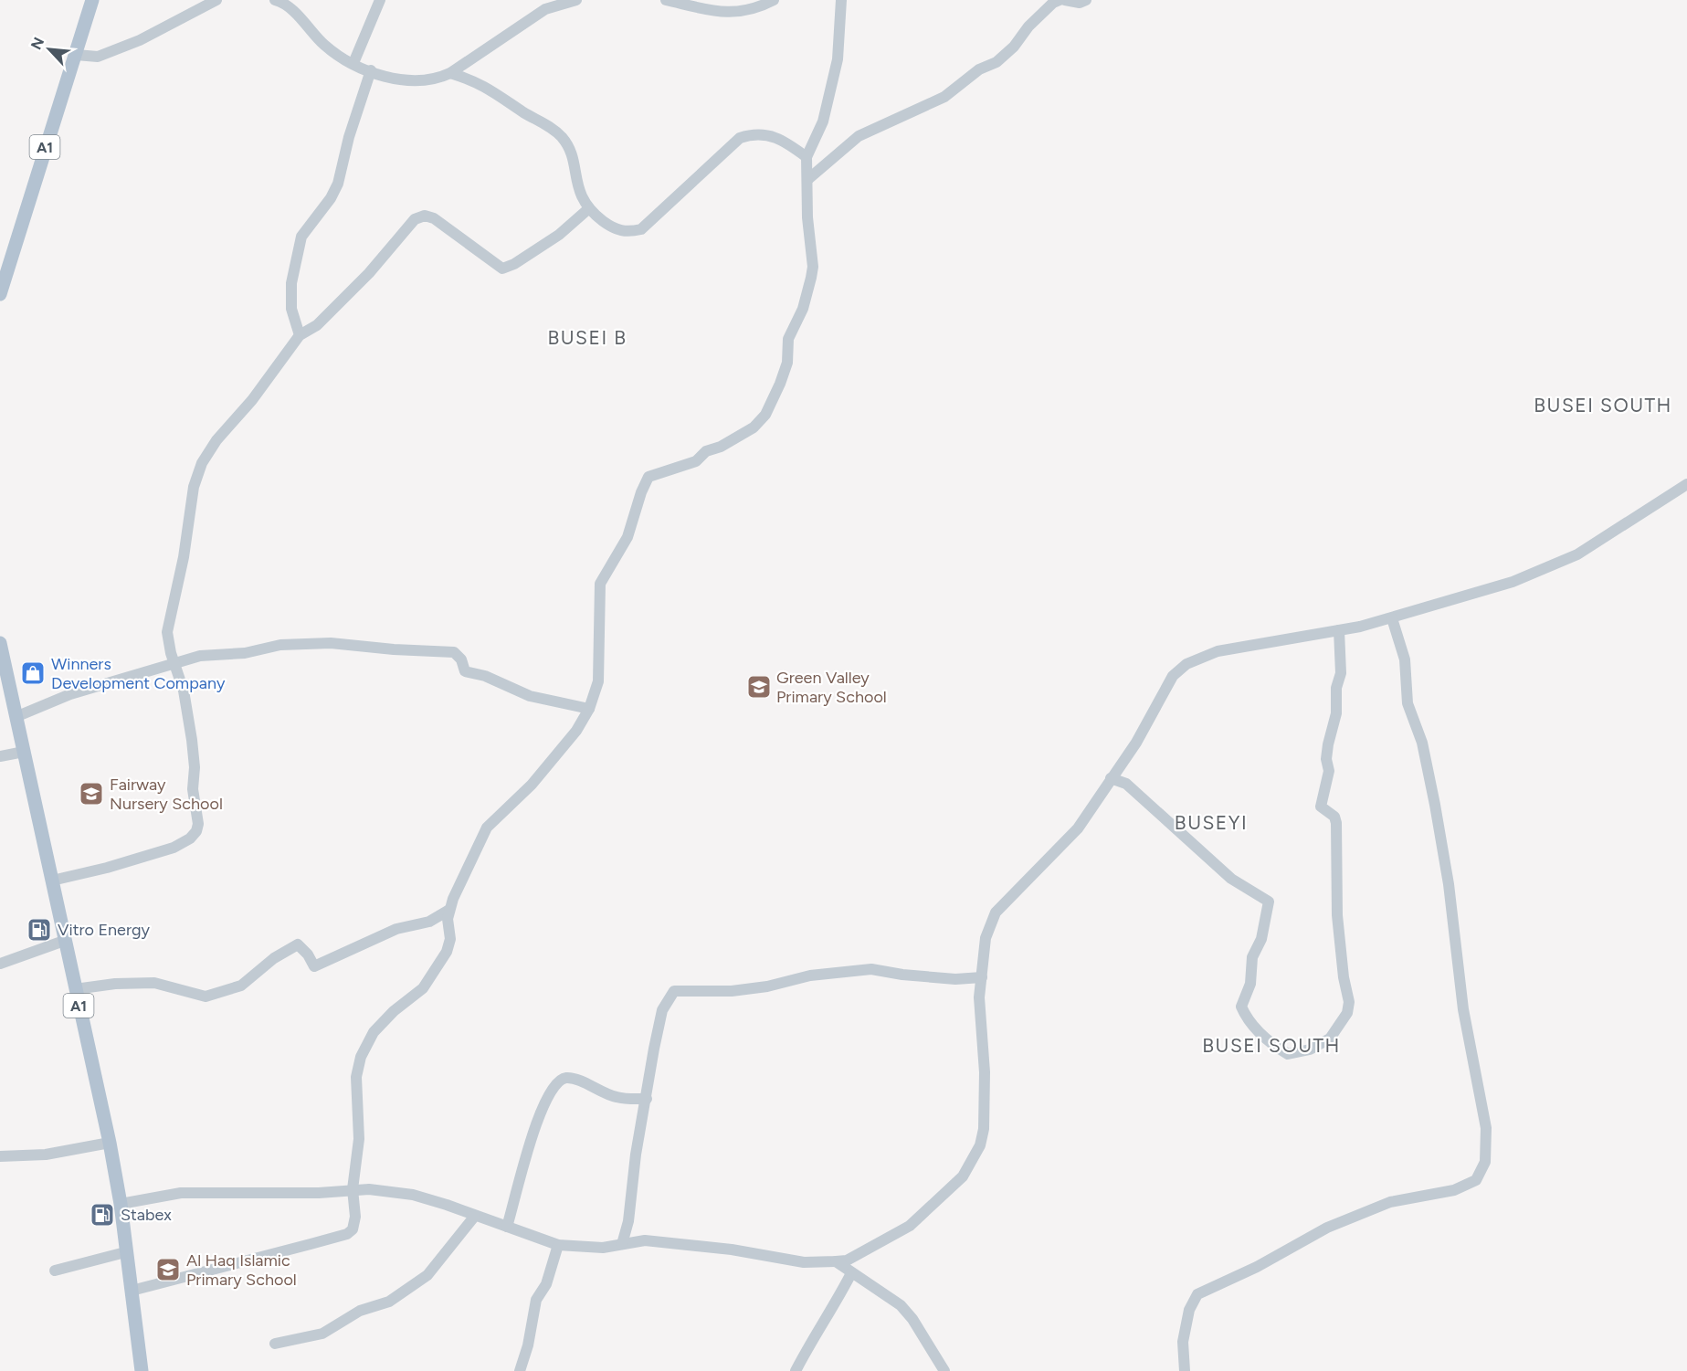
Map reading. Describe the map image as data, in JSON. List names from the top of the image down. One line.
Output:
{"streets":{"main road":["A1"]},"districts":["BUSEI B","BUSEI SOUTH","BUSEYI","BUSEI SOUTH"],"places":{"shop":["Winners Development Company"],"school or university":["Green Valley Primary School","Fairway Nursery School","Al Haq Islamic Primary School"],"fuel station":["Vitro Energy","Stabex"]},"north":"top left"}
